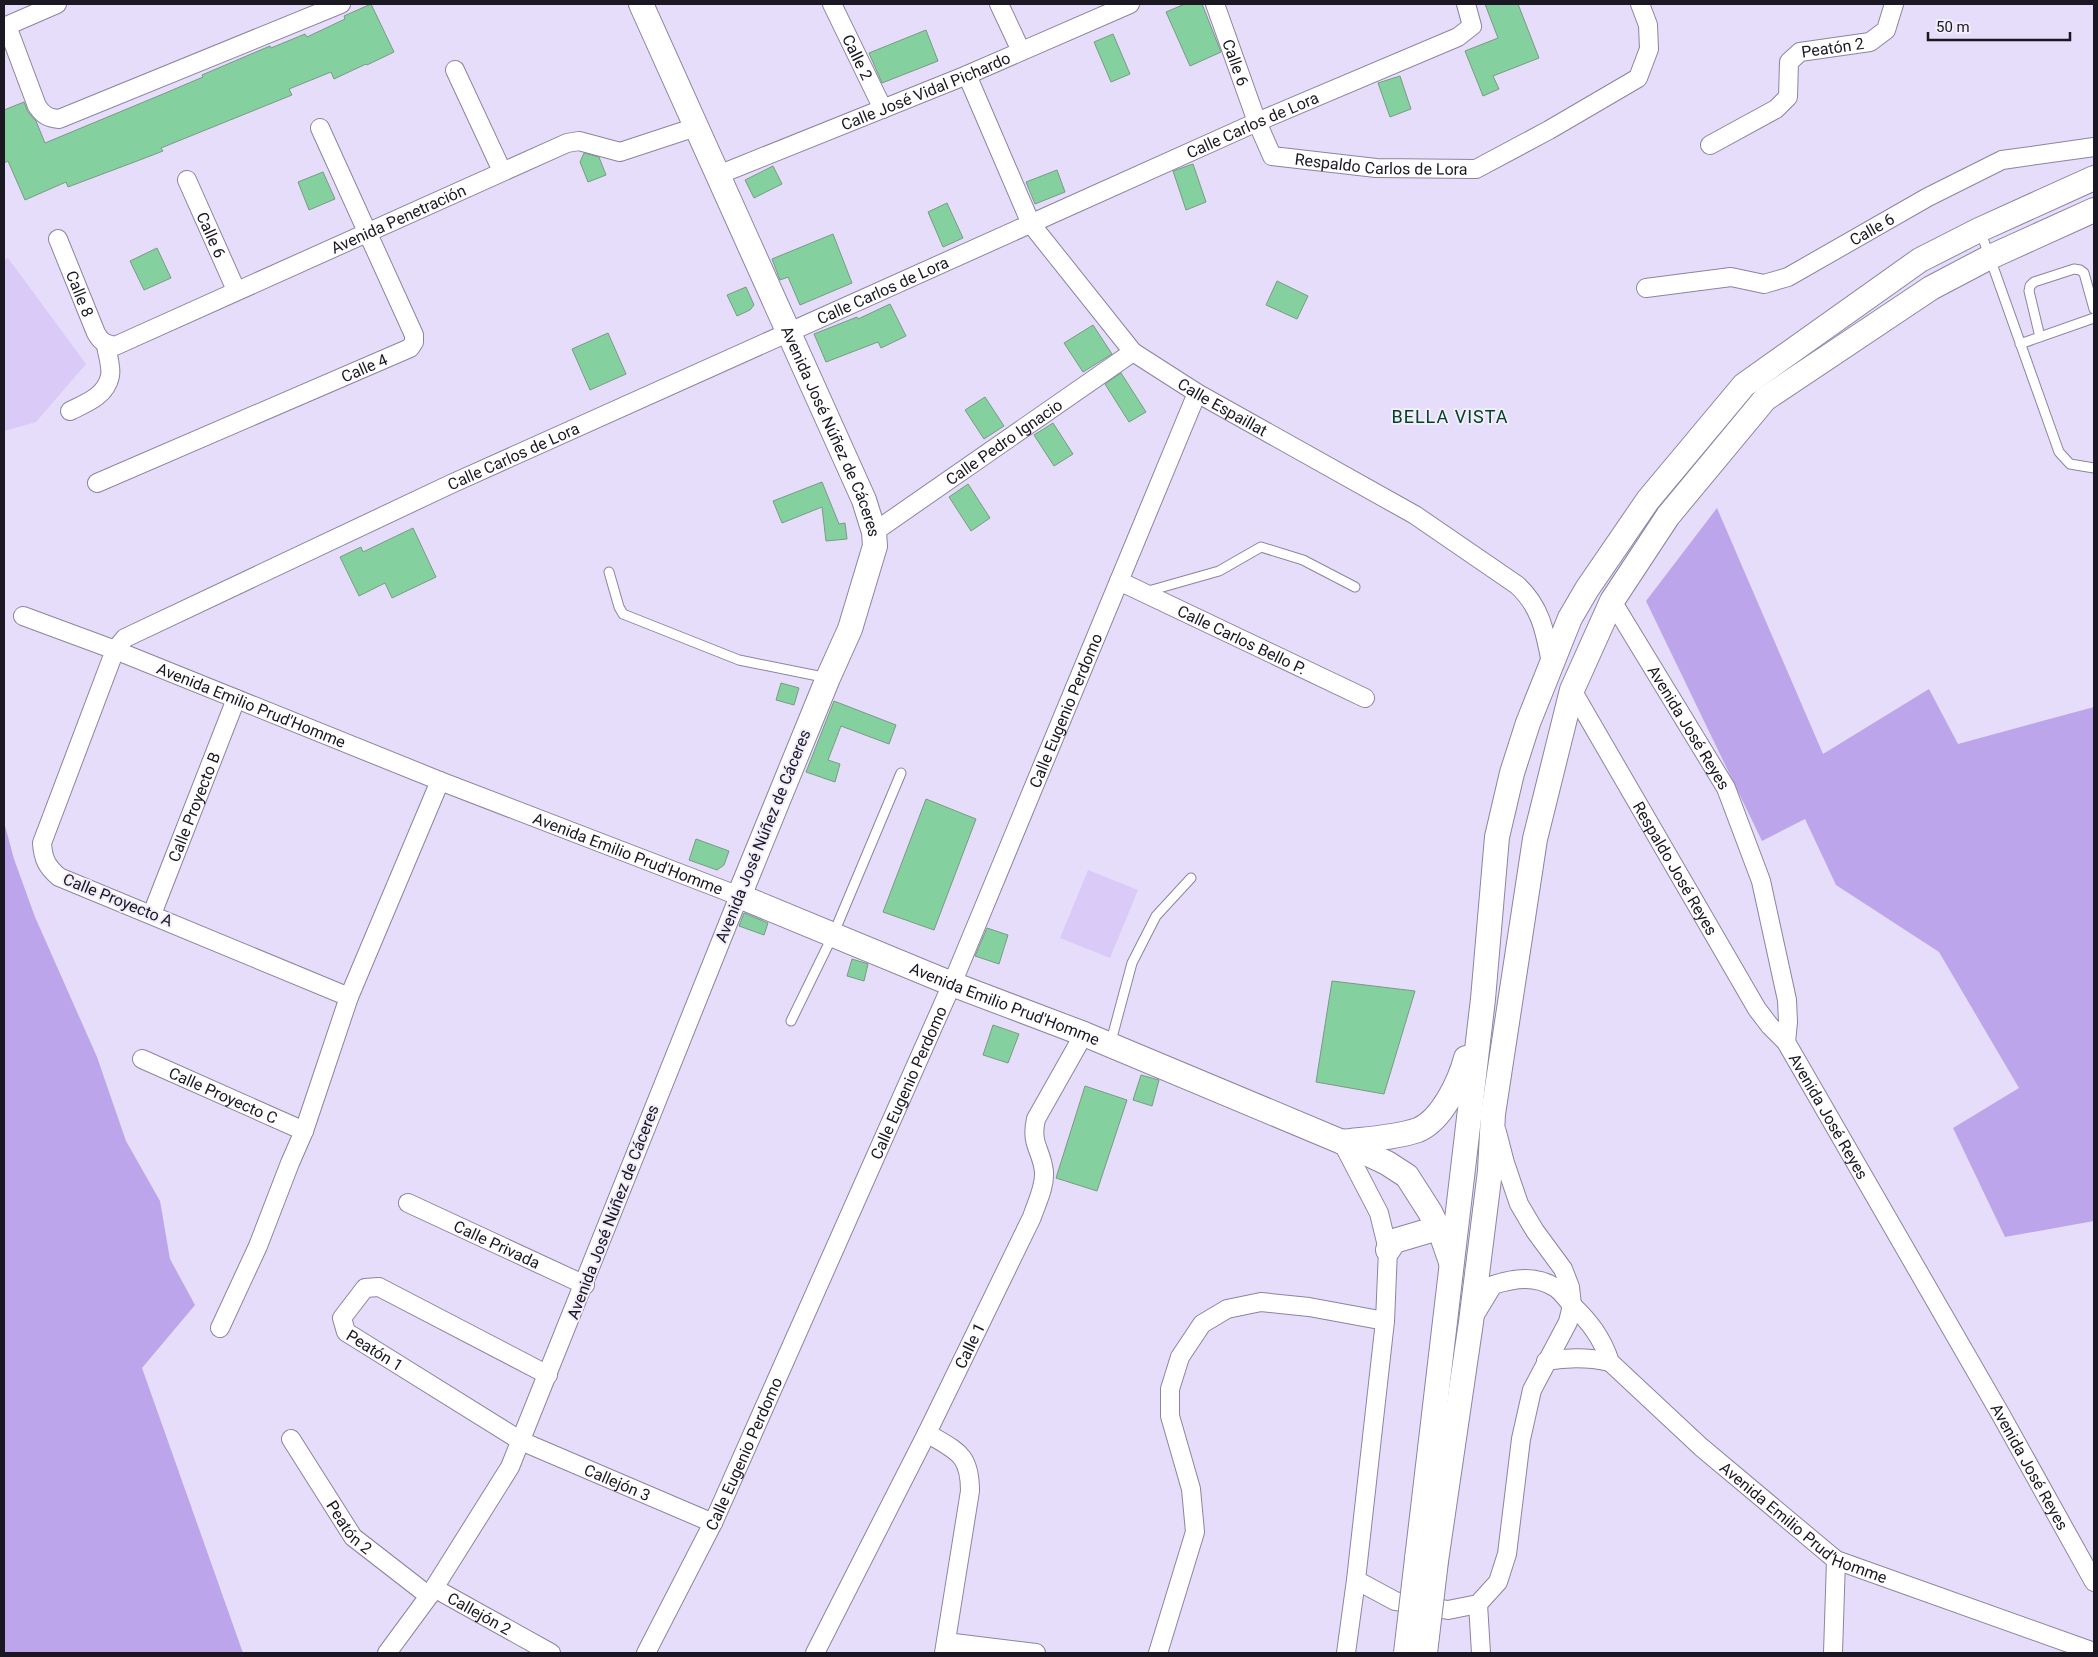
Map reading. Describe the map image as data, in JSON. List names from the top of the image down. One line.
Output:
{"streets":{"main road":["Avenida José Núñez de Cáceres","Avenida Emilio Prud'Homme"],"street":["Peatón 2","Calle 2","Calle 6","Calle José Vidal Pichardo","Calle Carlos de Lora","Respaldo Carlos de Lora","Avenida Penetración","Calle 8","Calle 4","Calle Espaillat","Calle Pedro Ignacio","Calle Carlos Bello P.","Calle Eugenio Perdomo","Avenida José Reyes","Calle Proyecto B","Respaldo José Reyes","Calle Proyecto A","Calle Proyecto C","Calle Privada","Calle 1","Peatón 1","Callejón 3","Callejón 2"]},"crossings":[["Peatón 2","Avenida José Núñez de Cáceres"],["Peatón 2","Callejón 2"],["Calle 2","Calle José Vidal Pichardo"],["Calle 6","Calle Carlos de Lora"],["Calle 6","Respaldo Carlos de Lora"],["Calle 6","Avenida Penetración"],["Calle José Vidal Pichardo","Calle Espaillat"],["Calle José Vidal Pichardo","Avenida José Núñez de Cáceres"],["Calle Carlos de Lora","Respaldo Carlos de Lora"],["Calle Carlos de Lora","Calle Espaillat"],["Calle Carlos de Lora","Avenida José Núñez de Cáceres"],["Calle Carlos de Lora","Avenida Emilio Prud'Homme"],["Calle Carlos de Lora","Calle Proyecto A"],["Avenida Penetración","Calle 8"],["Avenida Penetración","Calle 4"],["Avenida Penetración","Avenida José Núñez de Cáceres"],["Calle Espaillat","Calle Pedro Ignacio"],["Calle Espaillat","Calle Eugenio Perdomo"],["Avenida José Núñez de Cáceres","Calle Pedro Ignacio"],["Avenida José Núñez de Cáceres","Avenida Emilio Prud'Homme"],["Avenida José Núñez de Cáceres","Calle Privada"],["Avenida José Núñez de Cáceres","Peatón 1"],["Avenida José Núñez de Cáceres","Callejón 3"],["Avenida José Núñez de Cáceres","Callejón 2"],["Calle Carlos Bello P.","Calle Eugenio Perdomo"],["Avenida Emilio Prud'Homme","Calle Eugenio Perdomo"],["Avenida Emilio Prud'Homme","Calle Proyecto B"],["Avenida Emilio Prud'Homme","Calle Proyecto A"],["Avenida Emilio Prud'Homme","Calle 1"],["Calle Eugenio Perdomo","Callejón 3"],["Avenida José Reyes","Respaldo José Reyes"],["Calle Proyecto B","Calle Proyecto A"],["Peatón 1","Callejón 3"]],"districts":["BELLA VISTA"],"scale_bar":"50 m"}
